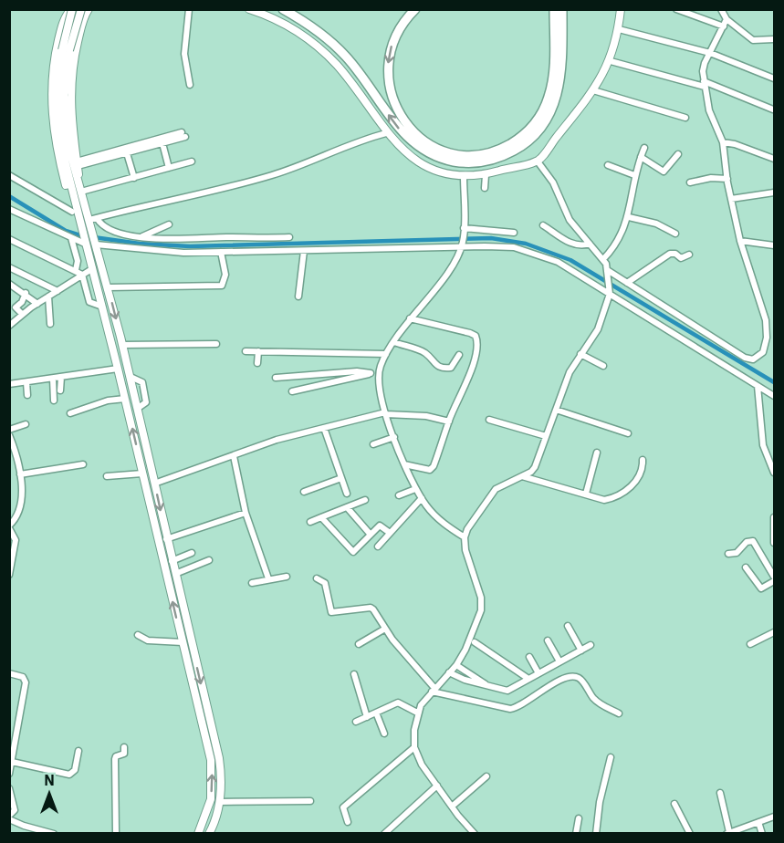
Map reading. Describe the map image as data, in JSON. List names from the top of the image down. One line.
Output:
{"north":"top"}
